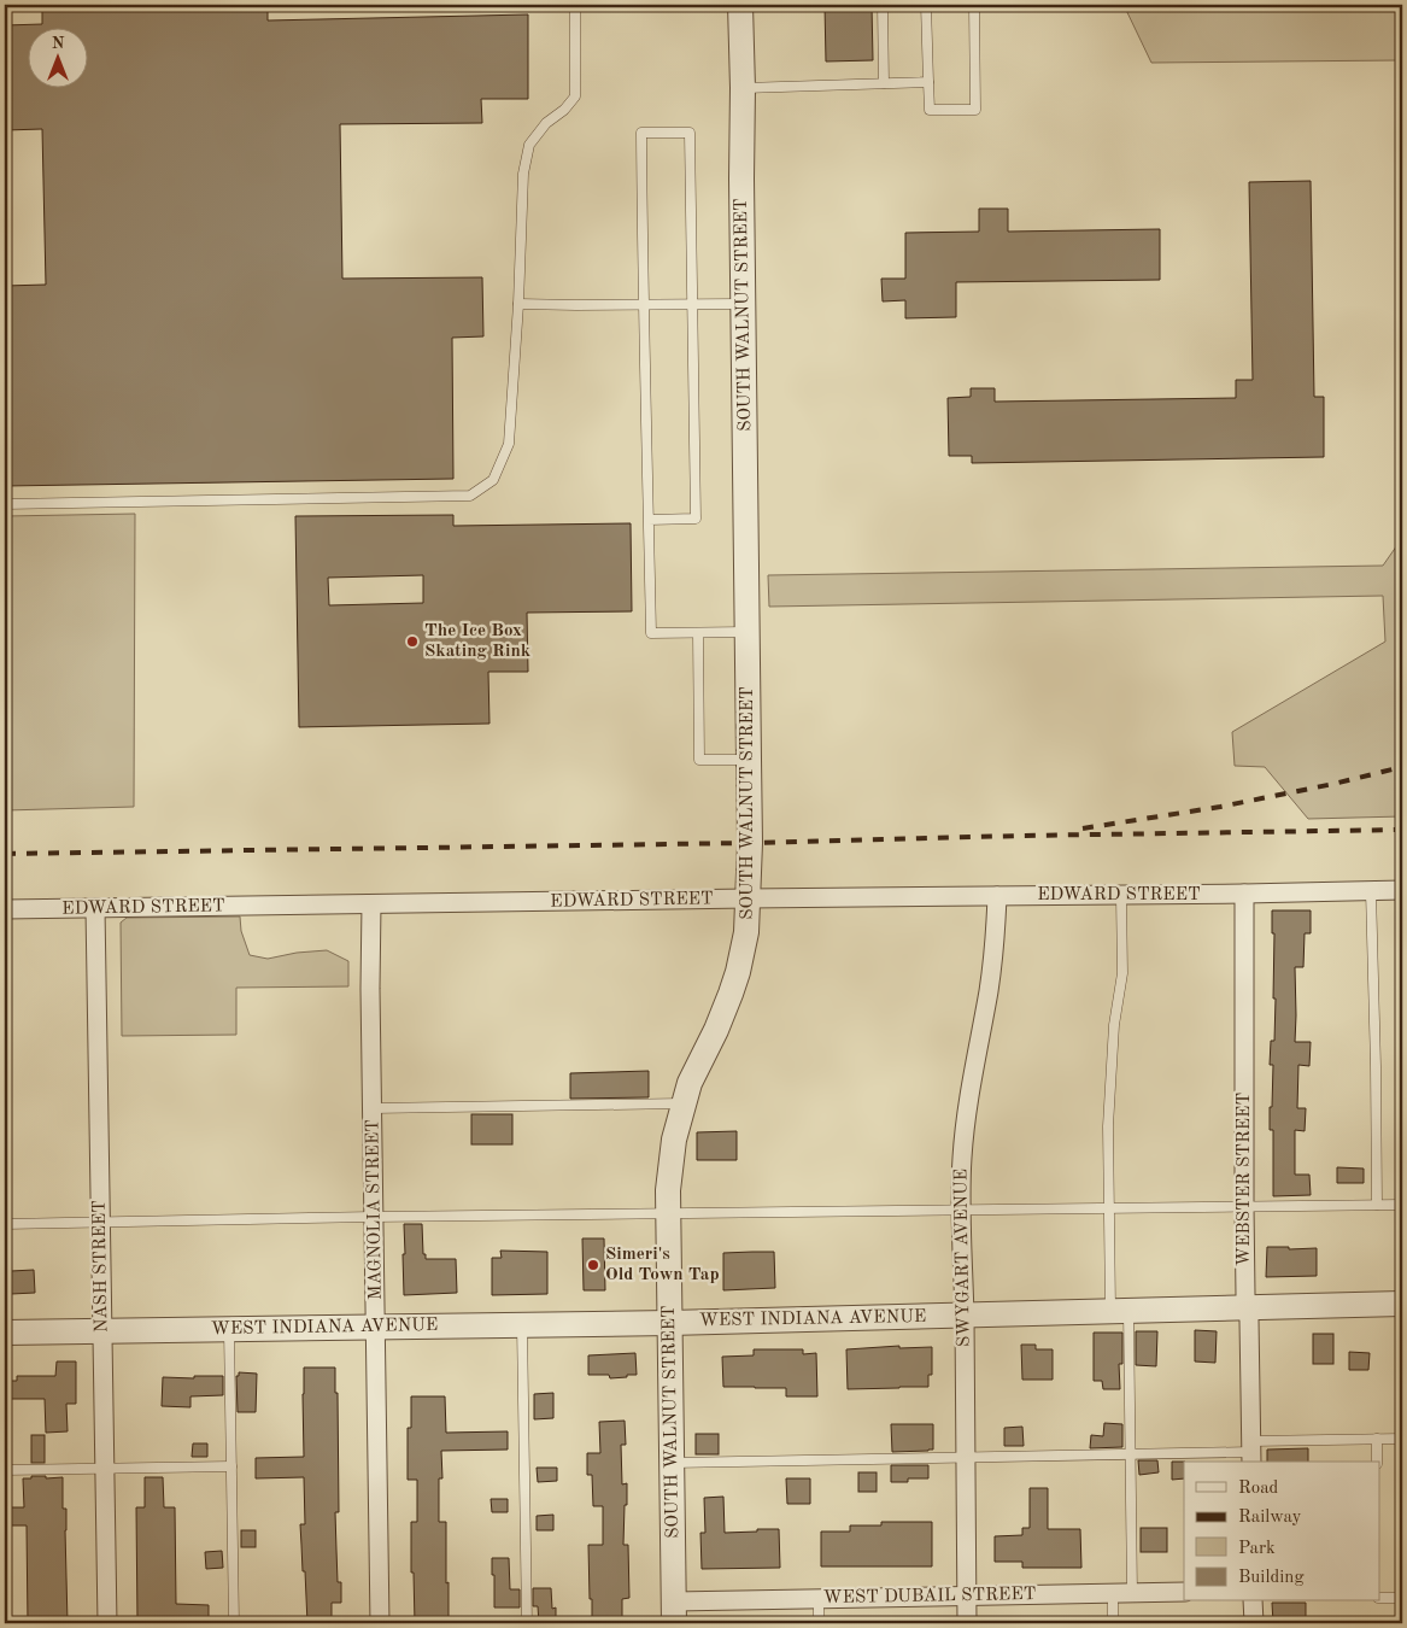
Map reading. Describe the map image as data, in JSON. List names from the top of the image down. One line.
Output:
{"streets":{"street":["SOUTH WALNUT STREET","EDWARD STREET","WEBSTER STREET","MAGNOLIA STREET","SWYGART AVENUE","NASH STREET","WEST INDIANA AVENUE","WEST DUBAIL STREET"]},"crossings":[["SOUTH WALNUT STREET","EDWARD STREET"],["SOUTH WALNUT STREET","WEST INDIANA AVENUE"],["SOUTH WALNUT STREET","WEST DUBAIL STREET"],["EDWARD STREET","WEBSTER STREET"],["EDWARD STREET","MAGNOLIA STREET"],["EDWARD STREET","SWYGART AVENUE"],["EDWARD STREET","NASH STREET"],["WEBSTER STREET","WEST INDIANA AVENUE"],["MAGNOLIA STREET","WEST INDIANA AVENUE"],["SWYGART AVENUE","WEST INDIANA AVENUE"],["SWYGART AVENUE","WEST DUBAIL STREET"],["NASH STREET","WEST INDIANA AVENUE"]],"places":["The Ice Box Skating Rink","Simeri's Old Town Tap"],"legend":["Road","Railway","Park","Building"],"north":"top"}
